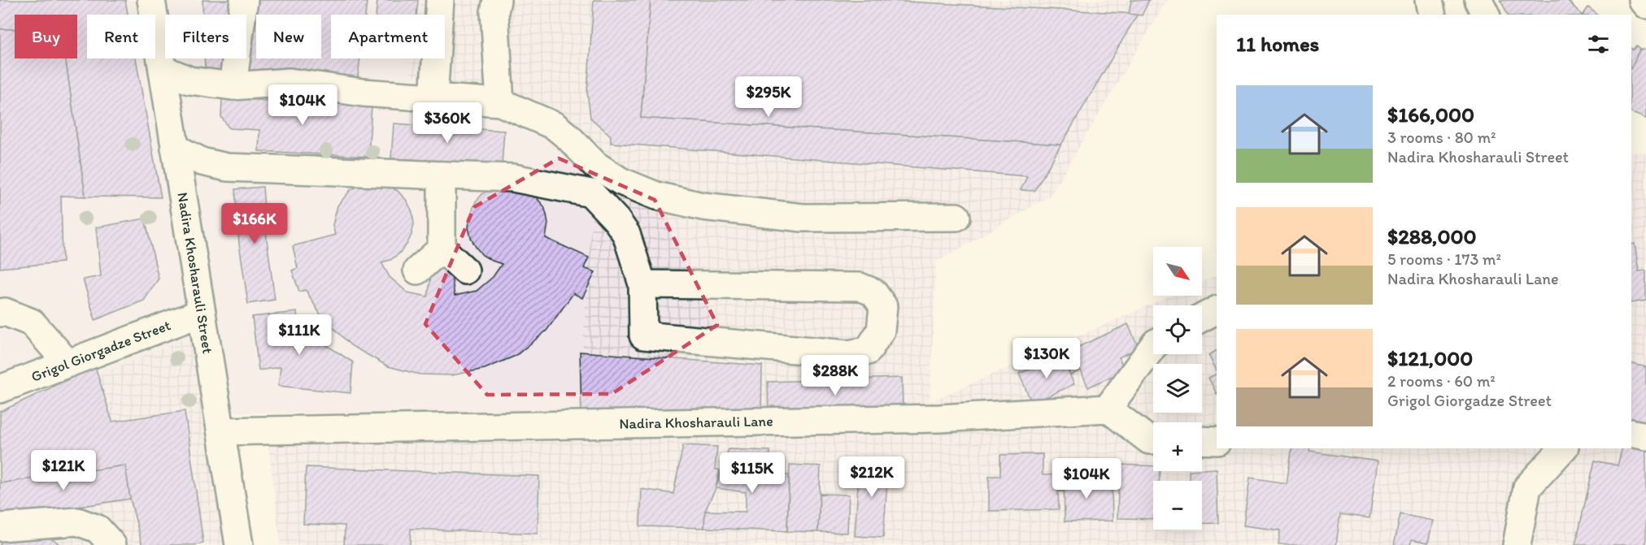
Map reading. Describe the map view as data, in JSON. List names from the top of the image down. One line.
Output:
{"streets":{"street":["Nadira Khosharauli Street","Grigol Giorgadze Street","Nadira Khosharauli Lane"]},"crossings":[["Nadira Khosharauli Street","Grigol Giorgadze Street"],["Nadira Khosharauli Street","Nadira Khosharauli Lane"]],"north":"bottom right","page":{"chip":["Buy","Rent","Filters","New","Apartment"],"heading":"11 homes","list":[{"name":"$166,000","note":"3 rooms · 80 m² · Nadira Khosharauli Street"},{"name":"$288,000","note":"5 rooms · 173 m² · Nadira Khosharauli Lane"},{"name":"$121,000","note":"2 rooms · 60 m² · Grigol Giorgadze Street"}],"price":["$295K","$104K","$360K","$166K","$111K","$130K","$288K","$121K","$115K","$212K","$104K"],"map_buttons":["+","−"]}}
